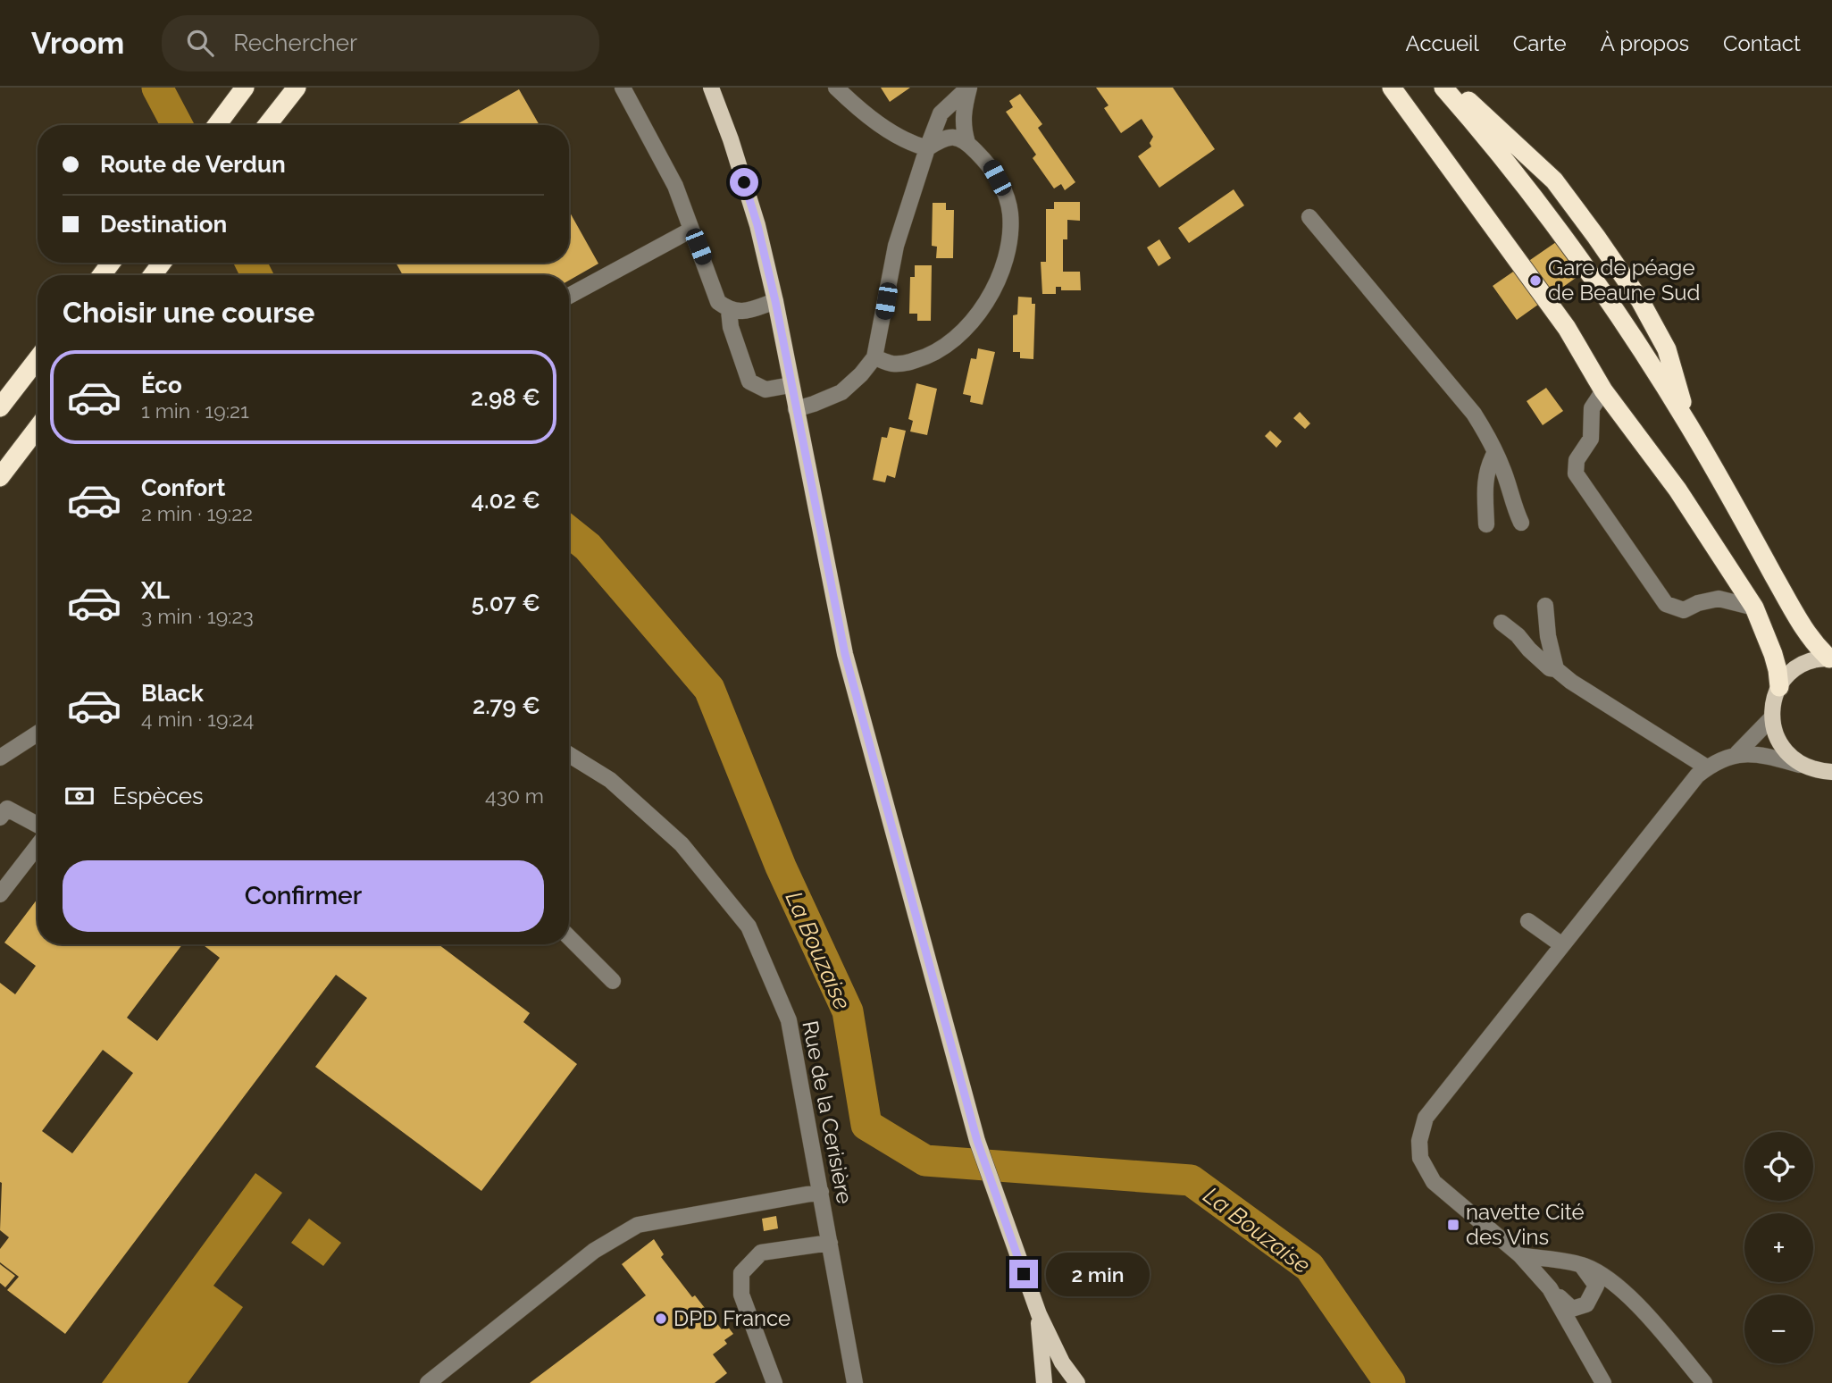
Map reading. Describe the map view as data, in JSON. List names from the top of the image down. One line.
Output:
{"streets":{"street":["Rue de la Cerisière"]},"water":["La Bouzaise"],"places":{"other":["Gare de péage de Beaune Sud","DPD France"],"transit":["navette Cité des Vins"]},"page":{"header":"Vroom","search":"Rechercher","nav":["Accueil","Carte","À propos","Contact"],"banner":["Route de Verdun","Destination"],"heading":"Choisir une course","list":[{"name":"Éco","note":"1 min · 19:21","value":"2.98 €"},{"name":"Confort","note":"2 min · 19:22","value":"4.02 €"},{"name":"XL","note":"3 min · 19:23","value":"5.07 €"},{"name":"Black","note":"4 min · 19:24","value":"2.79 €"}],"pay":["Espèces","430 m"],"buttons":"Confirmer","map_buttons":["+","−"],"bubble":"2 min"}}
